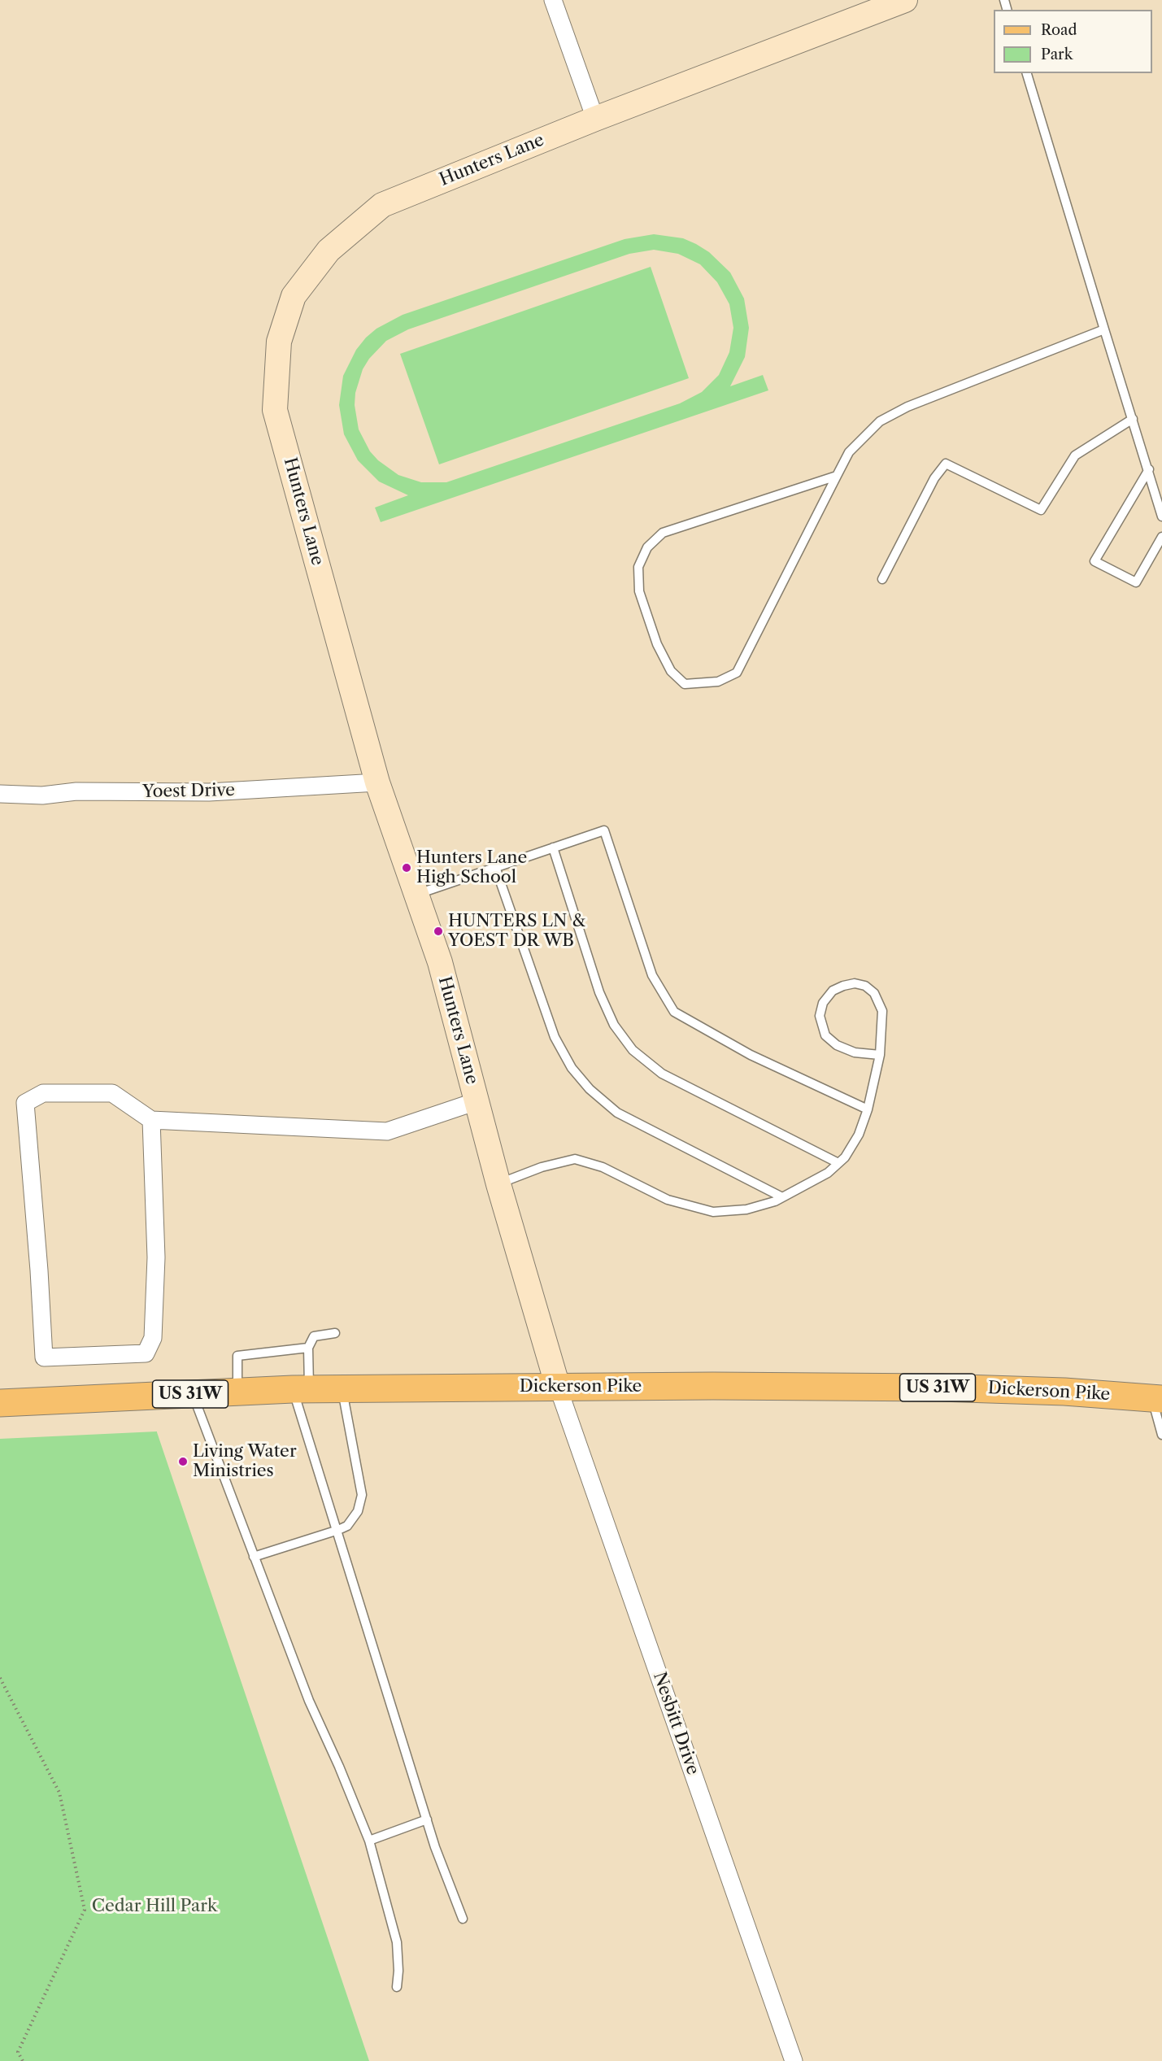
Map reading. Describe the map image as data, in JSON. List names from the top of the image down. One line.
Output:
{"streets":{"main road":["Dickerson Pike","US 31W"],"street":["Hunters Lane","Yoest Drive","Nesbitt Drive"]},"crossings":[["Hunters Lane","Yoest Drive"],["Hunters Lane","Dickerson Pike"],["Hunters Lane","Nesbitt Drive"],["Dickerson Pike","Nesbitt Drive"]],"parks":["Cedar Hill Park"],"places":["Hunters Lane High School","HUNTERS LN & YOEST DR WB","Living Water Ministries"],"legend":["Road","Park"]}
